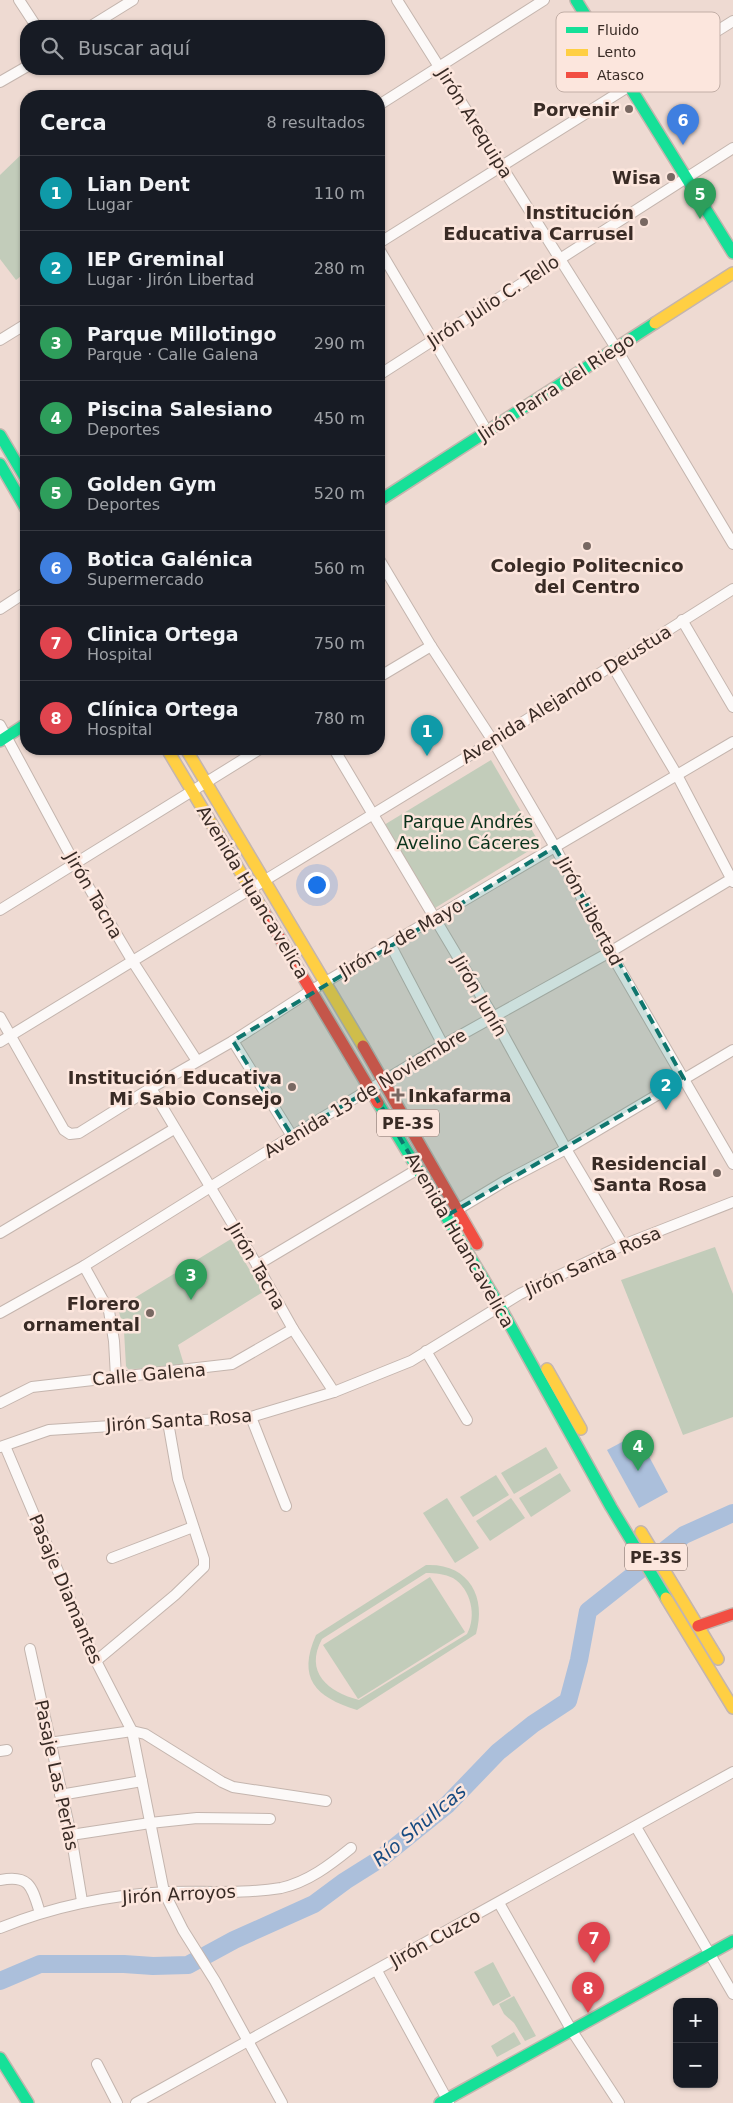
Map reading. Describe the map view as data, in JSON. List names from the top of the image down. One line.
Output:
{"streets":{"main road":["Jirón Parra del Riego","Avenida Huancavelica","PE-3S"],"street":["Jirón Arequipa","Jirón Julio C. Tello","Avenida Alejandro Deustua","Jirón Tacna","Jirón Libertad","Jirón 2 de Mayo","Jirón Junín","Avenida 13 de Noviembre","Jirón Santa Rosa","Calle Galena","Pasaje Diamantes","Pasaje Las Perlas","Jirón Arroyos","Jirón Cuzco"]},"crossings":[["Jirón Arequipa","Jirón Julio C. Tello"],["Jirón Arequipa","Jirón Parra del Riego"],["Avenida Alejandro Deustua","Avenida Huancavelica"],["Avenida Alejandro Deustua","Jirón Tacna"],["Avenida Alejandro Deustua","Jirón Libertad"],["Avenida Alejandro Deustua","Jirón 2 de Mayo"],["Avenida Alejandro Deustua","Jirón Junín"],["Avenida Huancavelica","Jirón 2 de Mayo"],["Avenida Huancavelica","Avenida 13 de Noviembre"],["Avenida Huancavelica","Jirón Santa Rosa"],["Jirón Tacna","Jirón 2 de Mayo"],["Jirón Tacna","Avenida 13 de Noviembre"],["Jirón Tacna","Jirón Santa Rosa"],["Jirón Tacna","Calle Galena"],["Jirón Libertad","Jirón 2 de Mayo"],["Jirón Libertad","Avenida 13 de Noviembre"],["Jirón 2 de Mayo","Jirón Junín"],["Jirón Junín","Avenida 13 de Noviembre"],["Jirón Junín","Jirón Santa Rosa"],["Jirón Santa Rosa","Pasaje Diamantes"],["Pasaje Diamantes","Jirón Arroyos"],["Pasaje Diamantes","Jirón Cuzco"],["Pasaje Las Perlas","Jirón Arroyos"]],"water":["Río Shullcas"],"parks":["Parque Andrés Avelino Cáceres"],"places":{"other":["Porvenir","Wisa","Institución Educativa Carrusel","Colegio Politecnico del Centro","Institución Educativa Mi Sabio Consejo","Residencial Santa Rosa","Florero ornamental"],"health":["Inkafarma"]},"legend":["Fluido","Lento","Atasco"],"page":{"search":"Buscar aquí","heading":["Cerca","8 resultados"],"pins":["6","5","1","2","3","4","7","8"],"list":[{"mark":"1","name":"Lian Dent","note":"Lugar","value":"110 m"},{"mark":"2","name":"IEP Greminal","note":"Lugar · Jirón Libertad","value":"280 m"},{"mark":"3","name":"Parque Millotingo","note":"Parque · Calle Galena","value":"290 m"},{"mark":"4","name":"Piscina Salesiano","note":"Deportes","value":"450 m"},{"mark":"5","name":"Golden Gym","note":"Deportes","value":"520 m"},{"mark":"6","name":"Botica Galénica","note":"Supermercado","value":"560 m"},{"mark":"7","name":"Clinica Ortega","note":"Hospital","value":"750 m"},{"mark":"8","name":"Clínica Ortega","note":"Hospital","value":"780 m"}],"map_buttons":["+","−"]}}
